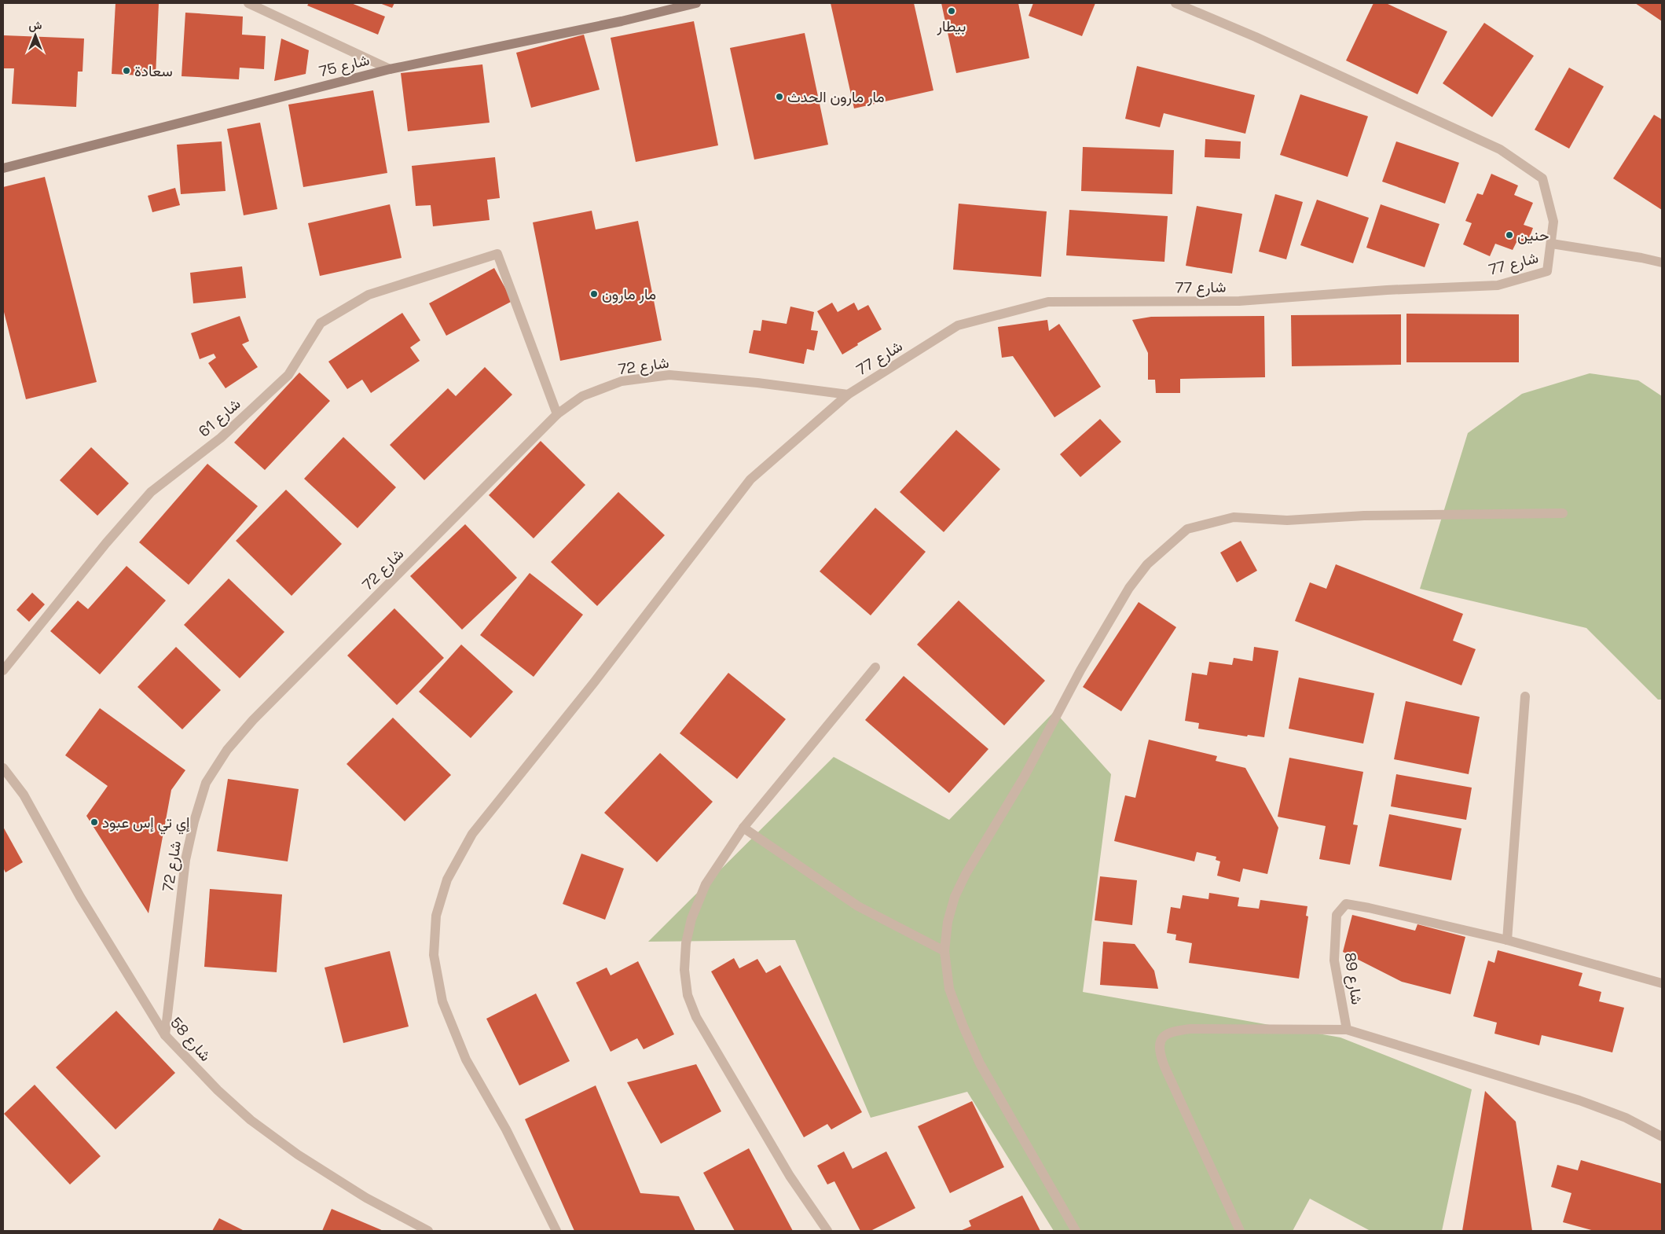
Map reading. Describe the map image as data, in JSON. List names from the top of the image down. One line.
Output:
{"streets":{"street":["شارع 75","شارع 77","شارع 72","شارع 61","شارع 89","شارع 58"]},"crossings":[["شارع 77","شارع 72"],["شارع 72","شارع 61"],["شارع 72","شارع 58"]],"places":["بيطار","سعادة","مار مارون الحدث","حنين","مار مارون","إي تي إس عبود"],"north":"top"}
